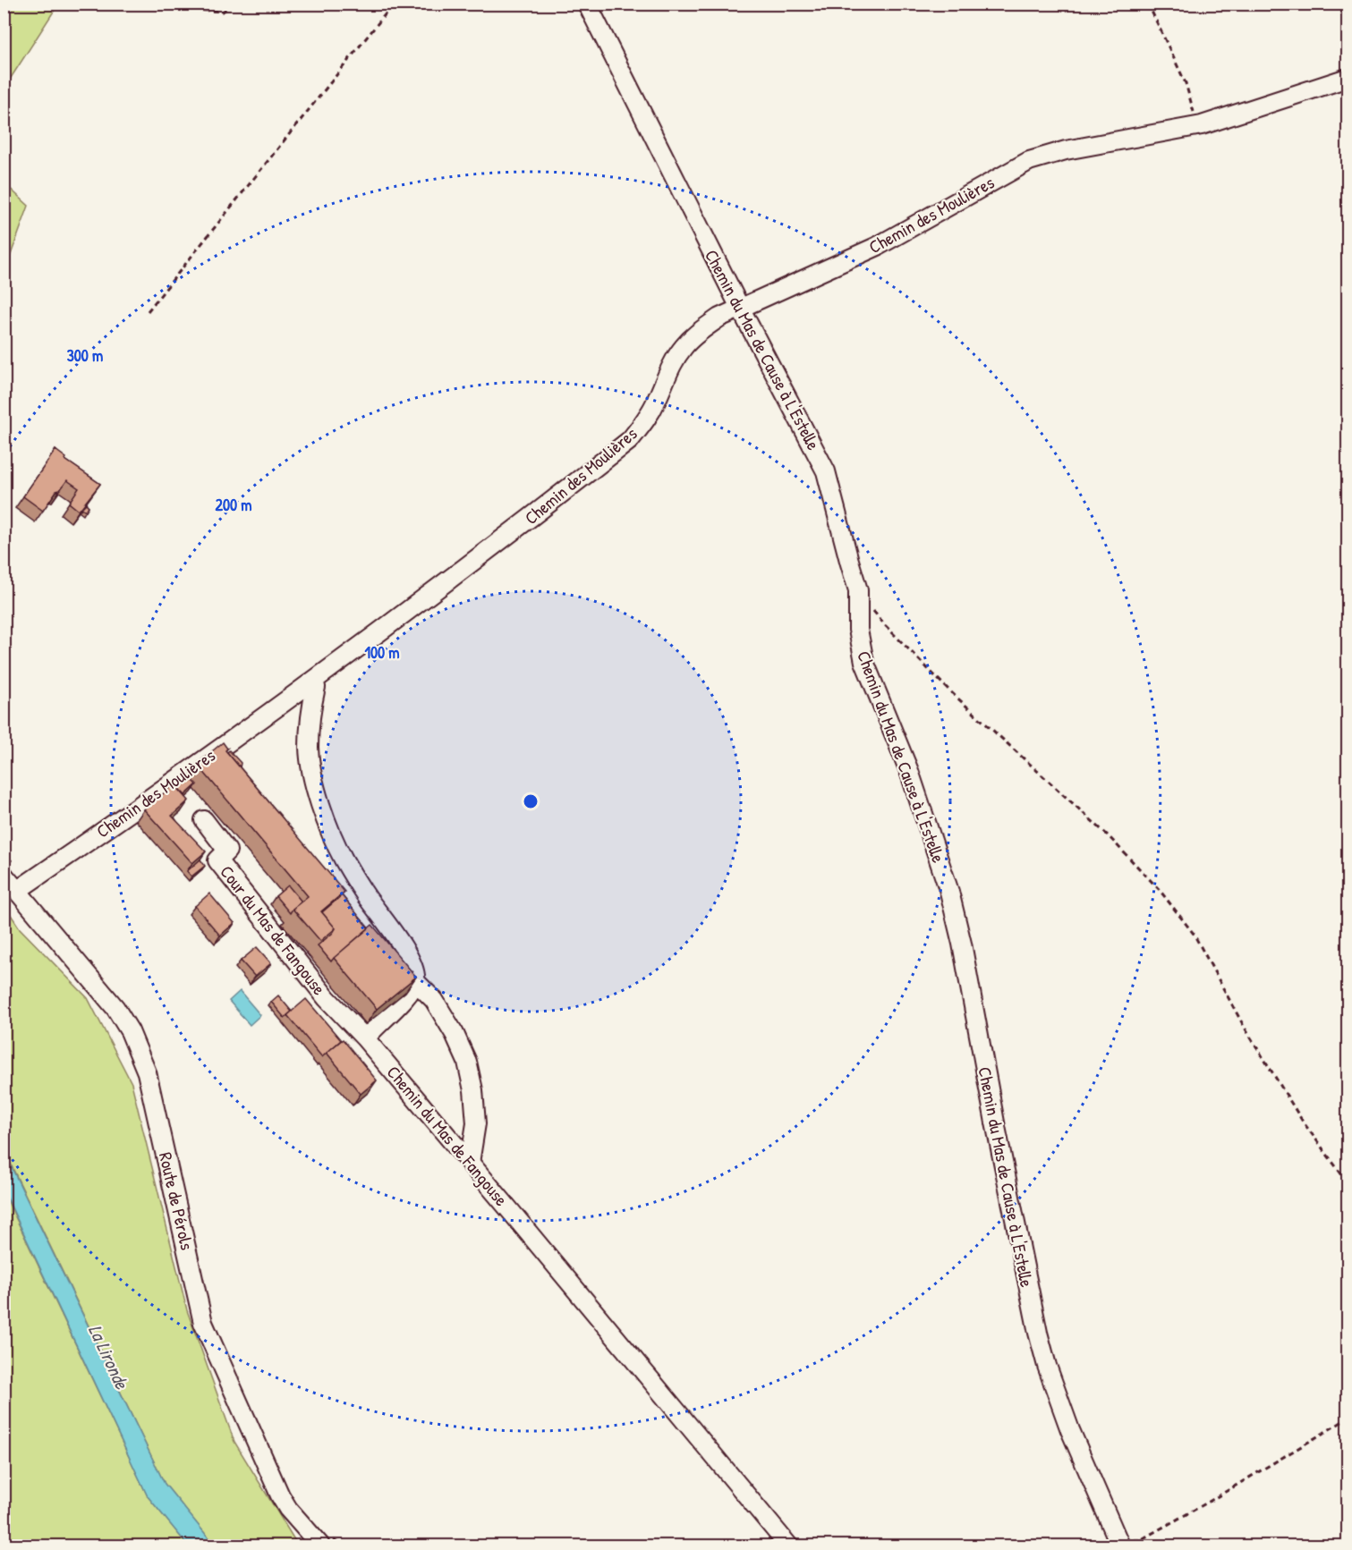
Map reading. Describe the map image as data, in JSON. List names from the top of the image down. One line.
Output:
{"streets":{"street":["Chemin des Moulières","Chemin du Mas de Cause à L'Estelle","Cour du Mas de Fangouse","Chemin du Mas de Fangouse","Route de Pérols"]},"crossings":[["Chemin des Moulières","Chemin du Mas de Cause à L'Estelle"],["Chemin des Moulières","Route de Pérols"],["Cour du Mas de Fangouse","Chemin du Mas de Fangouse"]],"water":["La Lironde"],"rings":["300 m","200 m","100 m"]}
